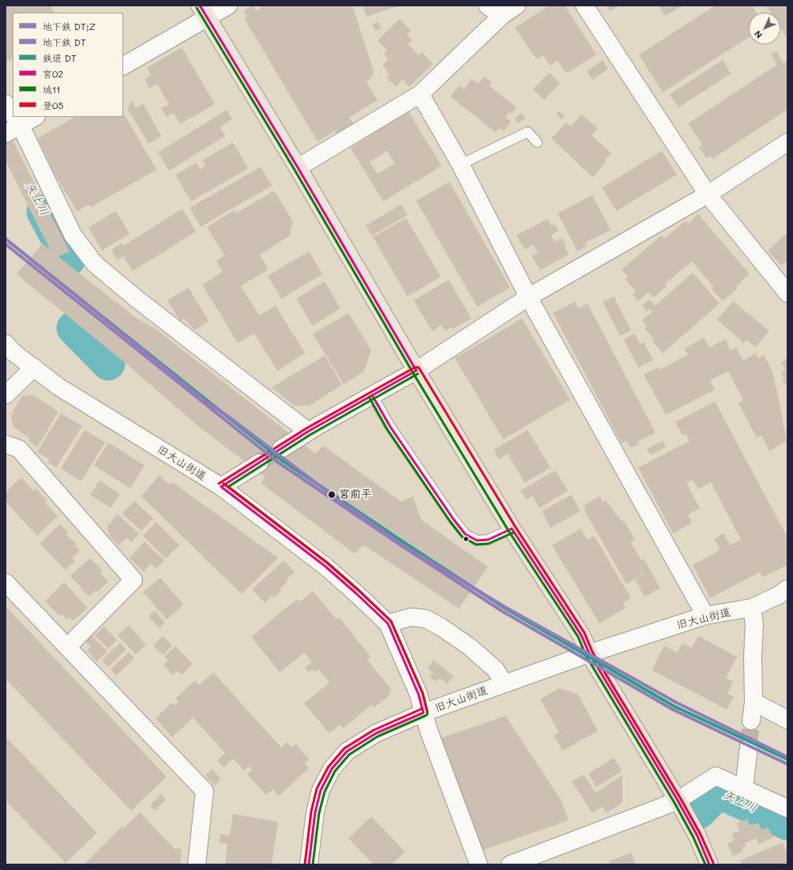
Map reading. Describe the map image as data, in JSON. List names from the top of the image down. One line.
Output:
{"streets":{"street":["旧大山街道"]},"water":["矢上川"],"places":["宮前平"],"lines":["transit line 宮02","transit line 城11","metro line DT","rail line DT","metro line DT;Z","transit line 登05"],"legend":["地下鉄 DT;Z","地下鉄 DT","鉄道 DT","宮02","城11","登05"],"north":"bottom left"}
